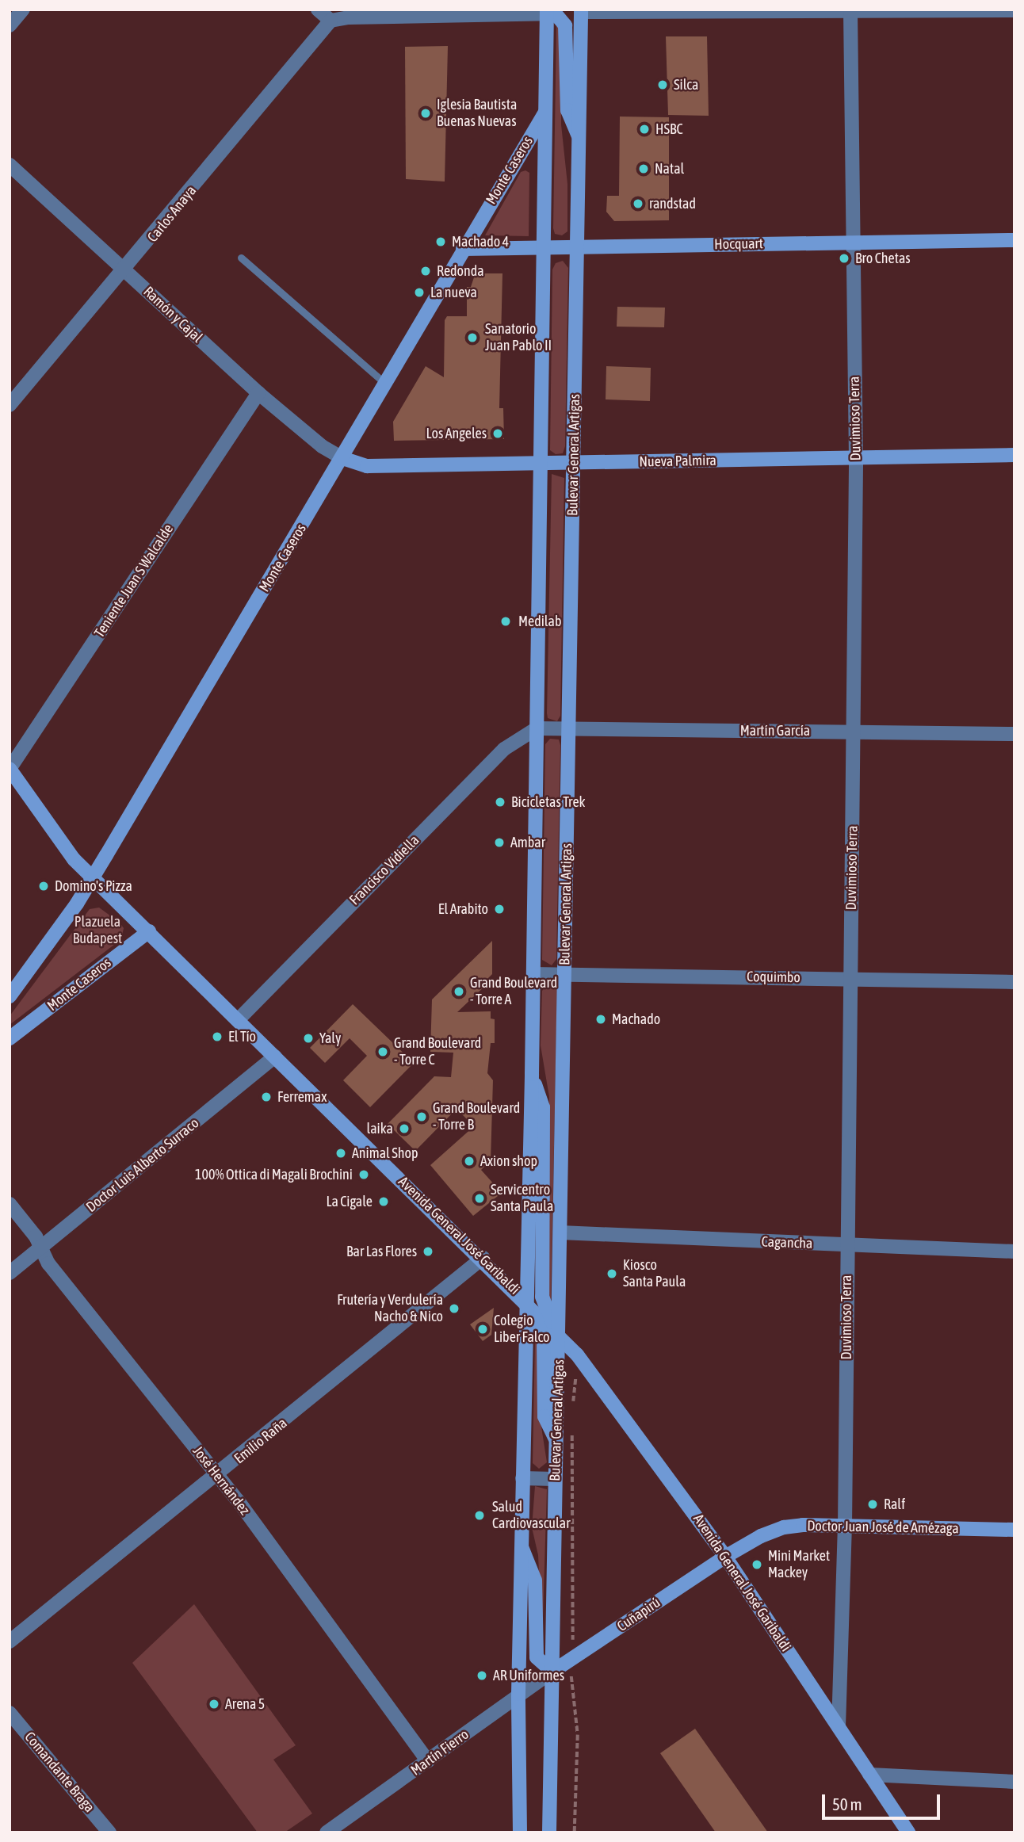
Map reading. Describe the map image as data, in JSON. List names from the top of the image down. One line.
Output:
{"streets":{"street":["Monte Caseros","Carlos Anaya","Hocquart","Ramón y Cajal","Duvimioso Terra","Bulevar General Artigas","Nueva Palmira","Teniente Juan S Walcalde","Martín García","Francisco Vidiella","Coquimbo","Doctor Luis Alberto Surraco","Avenida General José Garibaldi","Cagancha","Emilio Raña","José Hernández","Doctor Juan José de Amézaga","Cuñapirú","Martín Fierro","Comandante Braga"]},"crossings":[["Monte Caseros","Hocquart"],["Monte Caseros","Ramón y Cajal"],["Monte Caseros","Nueva Palmira"],["Monte Caseros","Avenida General José Garibaldi"],["Carlos Anaya","Ramón y Cajal"],["Hocquart","Duvimioso Terra"],["Hocquart","Bulevar General Artigas"],["Ramón y Cajal","Nueva Palmira"],["Ramón y Cajal","Teniente Juan S Walcalde"],["Duvimioso Terra","Nueva Palmira"],["Duvimioso Terra","Martín García"],["Duvimioso Terra","Coquimbo"],["Duvimioso Terra","Avenida General José Garibaldi"],["Duvimioso Terra","Cagancha"],["Duvimioso Terra","Doctor Juan José de Amézaga"],["Bulevar General Artigas","Nueva Palmira"],["Bulevar General Artigas","Martín García"],["Bulevar General Artigas","Coquimbo"],["Bulevar General Artigas","Avenida General José Garibaldi"],["Bulevar General Artigas","Cagancha"],["Bulevar General Artigas","Cuñapirú"],["Bulevar General Artigas","Martín Fierro"],["Teniente Juan S Walcalde","Avenida General José Garibaldi"],["Martín García","Francisco Vidiella"],["Francisco Vidiella","Avenida General José Garibaldi"],["Doctor Luis Alberto Surraco","Avenida General José Garibaldi"],["Doctor Luis Alberto Surraco","José Hernández"],["Avenida General José Garibaldi","Emilio Raña"],["Avenida General José Garibaldi","Doctor Juan José de Amézaga"],["Avenida General José Garibaldi","Cuñapirú"],["Emilio Raña","José Hernández"],["José Hernández","Martín Fierro"],["Doctor Juan José de Amézaga","Cuñapirú"],["Cuñapirú","Martín Fierro"]],"parks":["Plazuela Budapest"],"places":["Silca","Iglesia Bautista Buenas Nuevas","HSBC","Natal","randstad","Machado 4","Bro Chetas","Redonda","La nueva","Sanatorio Juan Pablo II","Los Angeles","Medilab","Bicicletas Trek","Ambar","Domino's Pizza","El Arabito","Grand Boulevard - Torre A","Machado","El Tío","Yaly","Grand Boulevard - Torre C","Ferremax","Grand Boulevard - Torre B","laika","Animal Shop","Axion shop","100% Ottica di Magali Brochini","Servicentro Santa Paula","La Cigale","Bar Las Flores","Kiosco Santa Paula","Frutería y Verdulería Nacho & Nico","Colegio Liber Falco","Ralf","Salud Cardiovascular","Mini Market Mackey","AR Uniformes","Arena 5"],"scale_bar":"50 m"}
